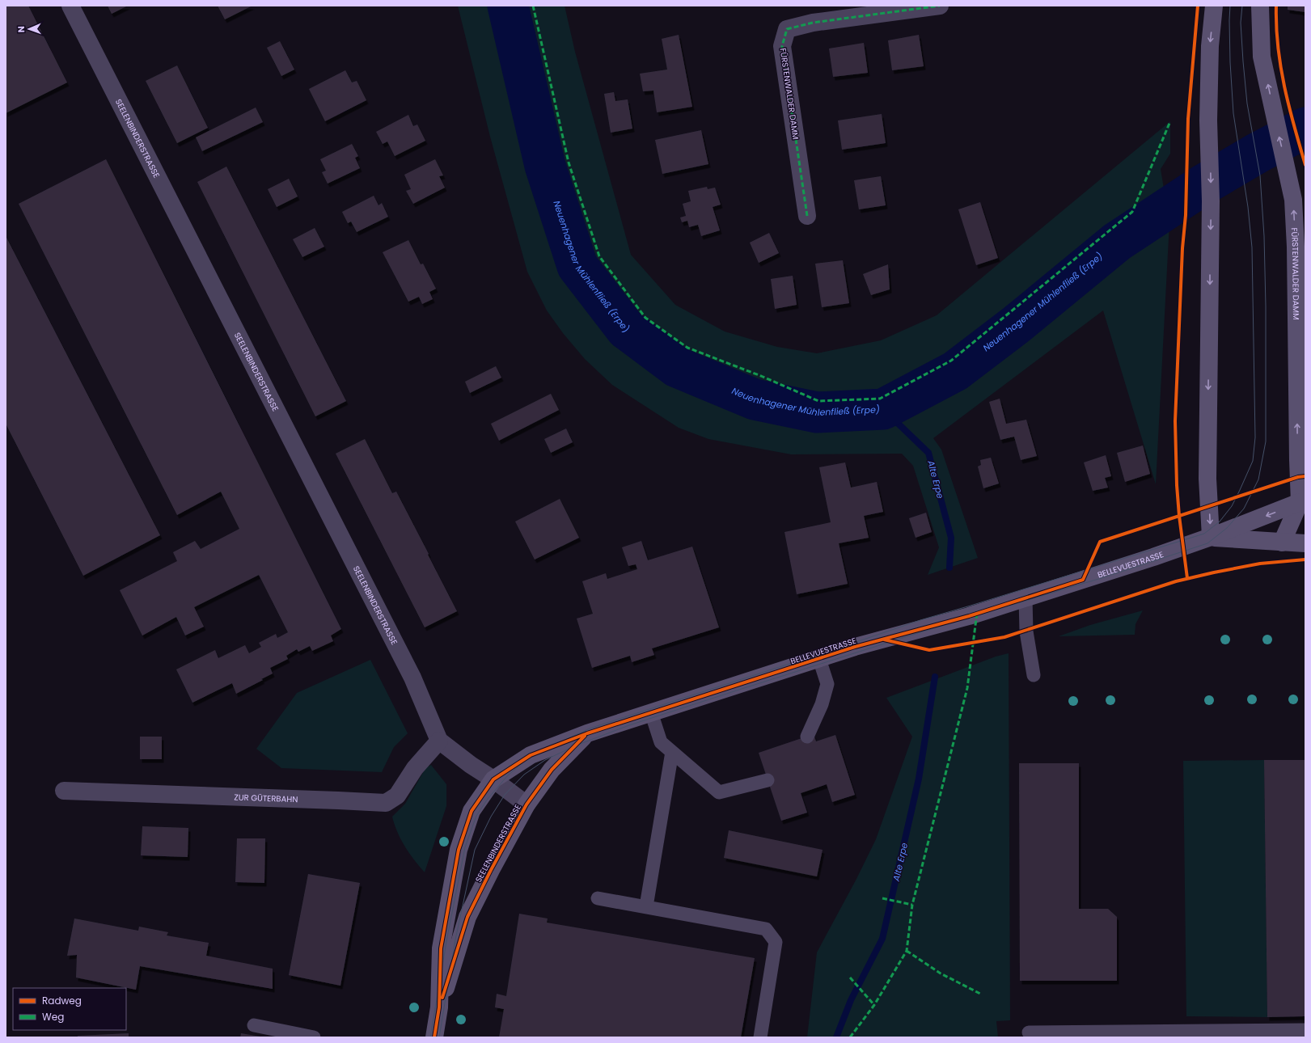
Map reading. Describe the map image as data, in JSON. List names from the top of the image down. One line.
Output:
{"streets":{"street":["FÜRSTENWALDER DAMM","SEELENBINDERSTRASSE","BELLEVUESTRASSE","ZUR GÜTERBAHN"]},"crossings":[["FÜRSTENWALDER DAMM","BELLEVUESTRASSE"],["SEELENBINDERSTRASSE","BELLEVUESTRASSE"],["SEELENBINDERSTRASSE","ZUR GÜTERBAHN"]],"water":["Neuenhagener Mühlenfließ (Erpe)","Alte Erpe"],"legend":["Radweg","Weg"],"north":"left"}
